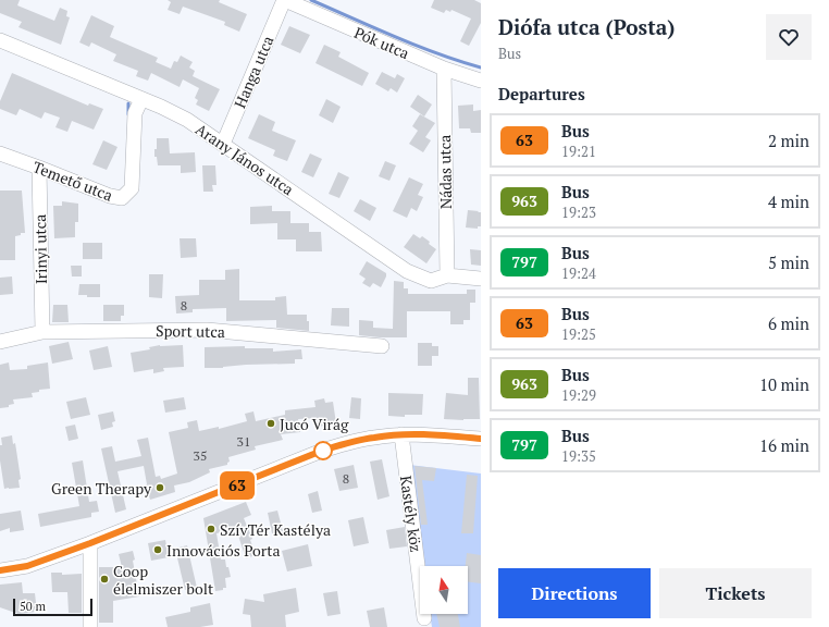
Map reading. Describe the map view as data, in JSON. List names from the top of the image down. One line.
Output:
{"streets":{"street":["Pók utca","Hanga utca","Arany János utca","Nádas utca","Temető utca","Irinyi utca","Sport utca","Kastély köz"]},"crossings":[["Pók utca","Hanga utca"],["Pók utca","Nádas utca"],["Hanga utca","Arany János utca"],["Arany János utca","Nádas utca"],["Arany János utca","Temető utca"],["Temető utca","Irinyi utca"],["Irinyi utca","Sport utca"]],"places":["Jucó Virág","Green Therapy","SzívTér Kastélya","Innovációs Porta","Coop élelmiszer bolt"],"lines":["bus line 63"],"house_numbers":["8","31","35","8"],"scale_bar":"50 m","north":"top","page":{"on_map":"63","heading":[["Diófa utca (Posta)","Bus"],"Departures"],"list":[{"mark":"63","name":"Bus","note":"19:21","value":"2 min"},{"mark":"963","name":"Bus","note":"19:23","value":"4 min"},{"mark":"797","name":"Bus","note":"19:24","value":"5 min"},{"mark":"63","name":"Bus","note":"19:25","value":"6 min"},{"mark":"963","name":"Bus","note":"19:29","value":"10 min"},{"mark":"797","name":"Bus","note":"19:35","value":"16 min"}],"buttons":["Directions","Tickets"],"scale":"50 m"}}
